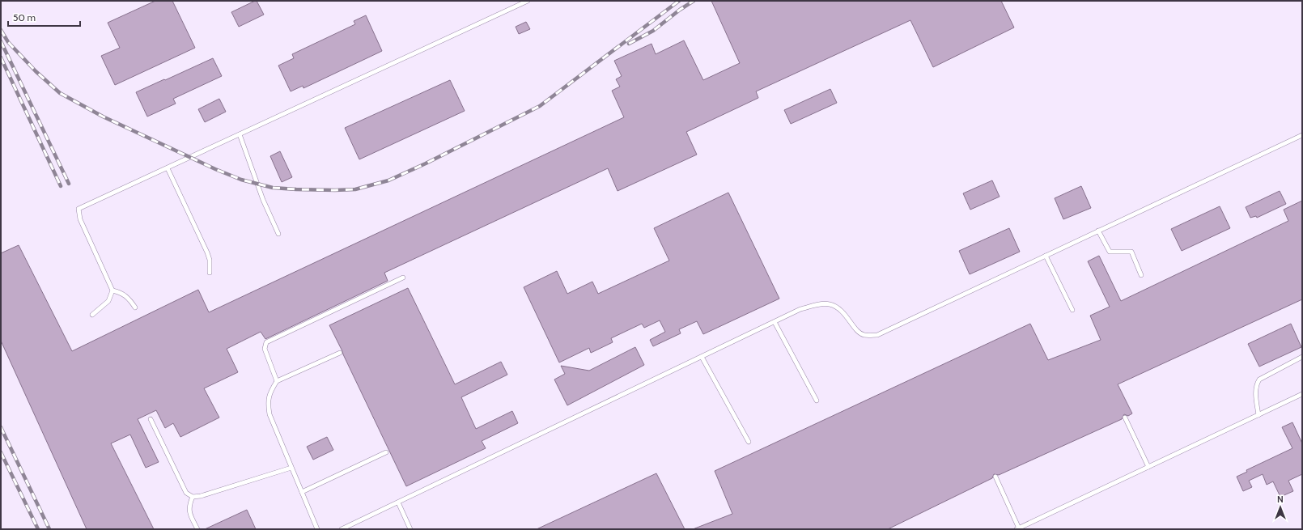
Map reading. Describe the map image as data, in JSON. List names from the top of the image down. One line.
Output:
{"scale_bar":"50 m","north":"top"}
